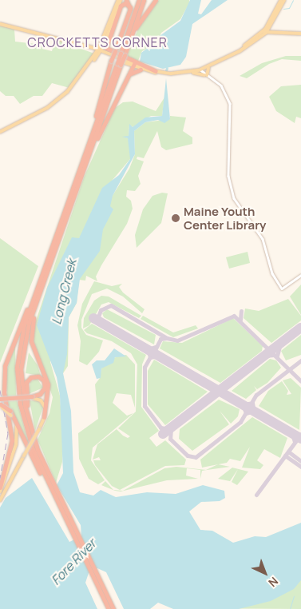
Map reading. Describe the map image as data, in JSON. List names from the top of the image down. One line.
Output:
{"districts":["CROCKETTS CORNER"],"water":["Long Creek","Fore River"],"places":["Maine Youth Center Library"],"north":"bottom right"}
